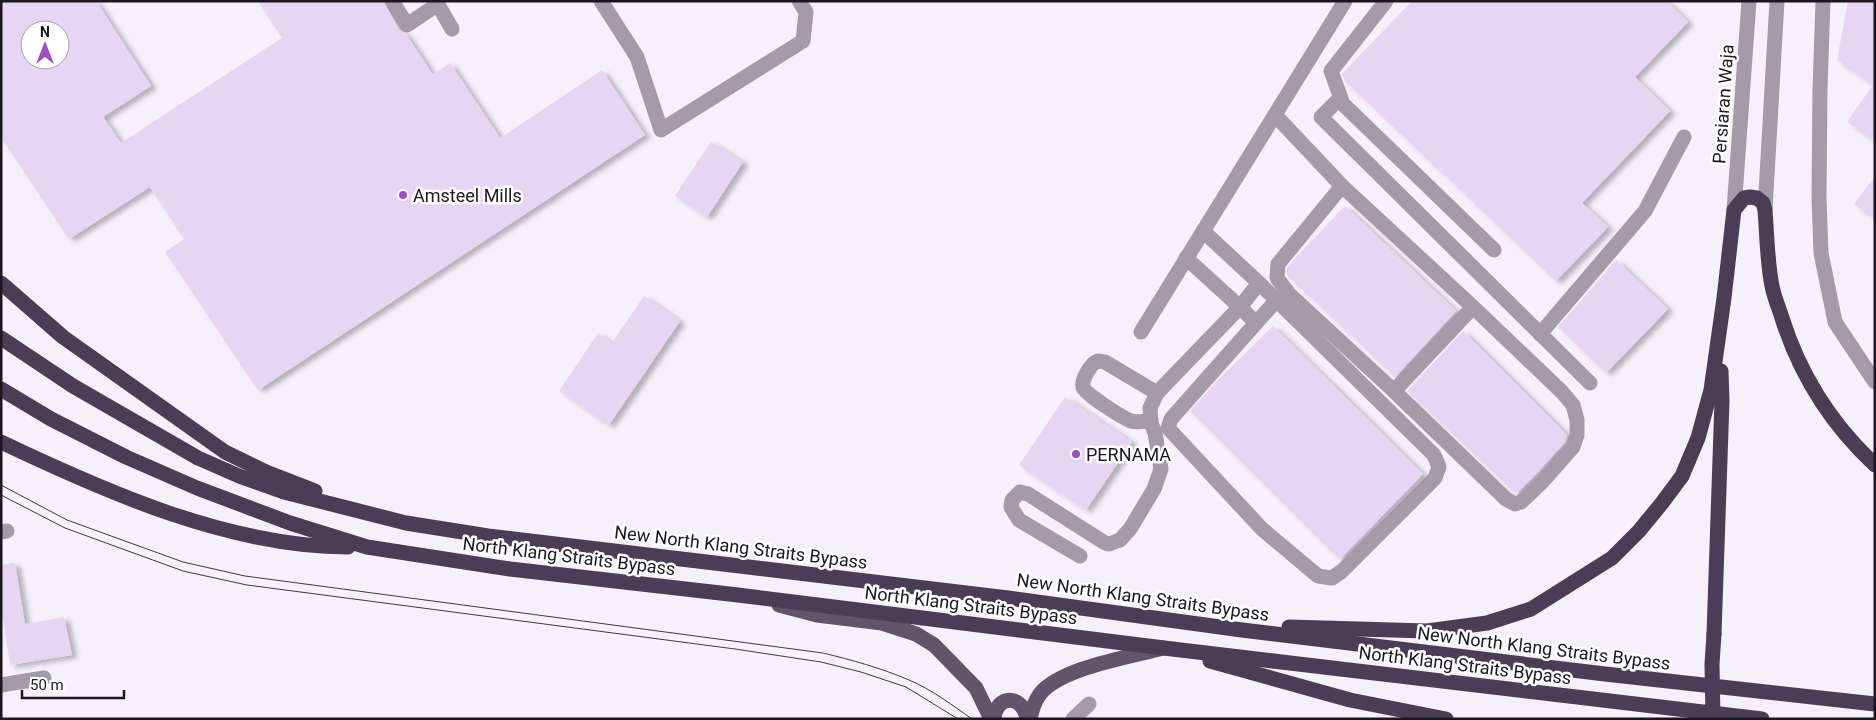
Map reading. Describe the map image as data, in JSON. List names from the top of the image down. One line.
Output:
{"streets":{"highway":["New North Klang Straits Bypass","North Klang Straits Bypass"],"street":["Persiaran Waja"]},"places":["Amsteel Mills","PERNAMA"],"scale_bar":"50 m","north":"top"}
